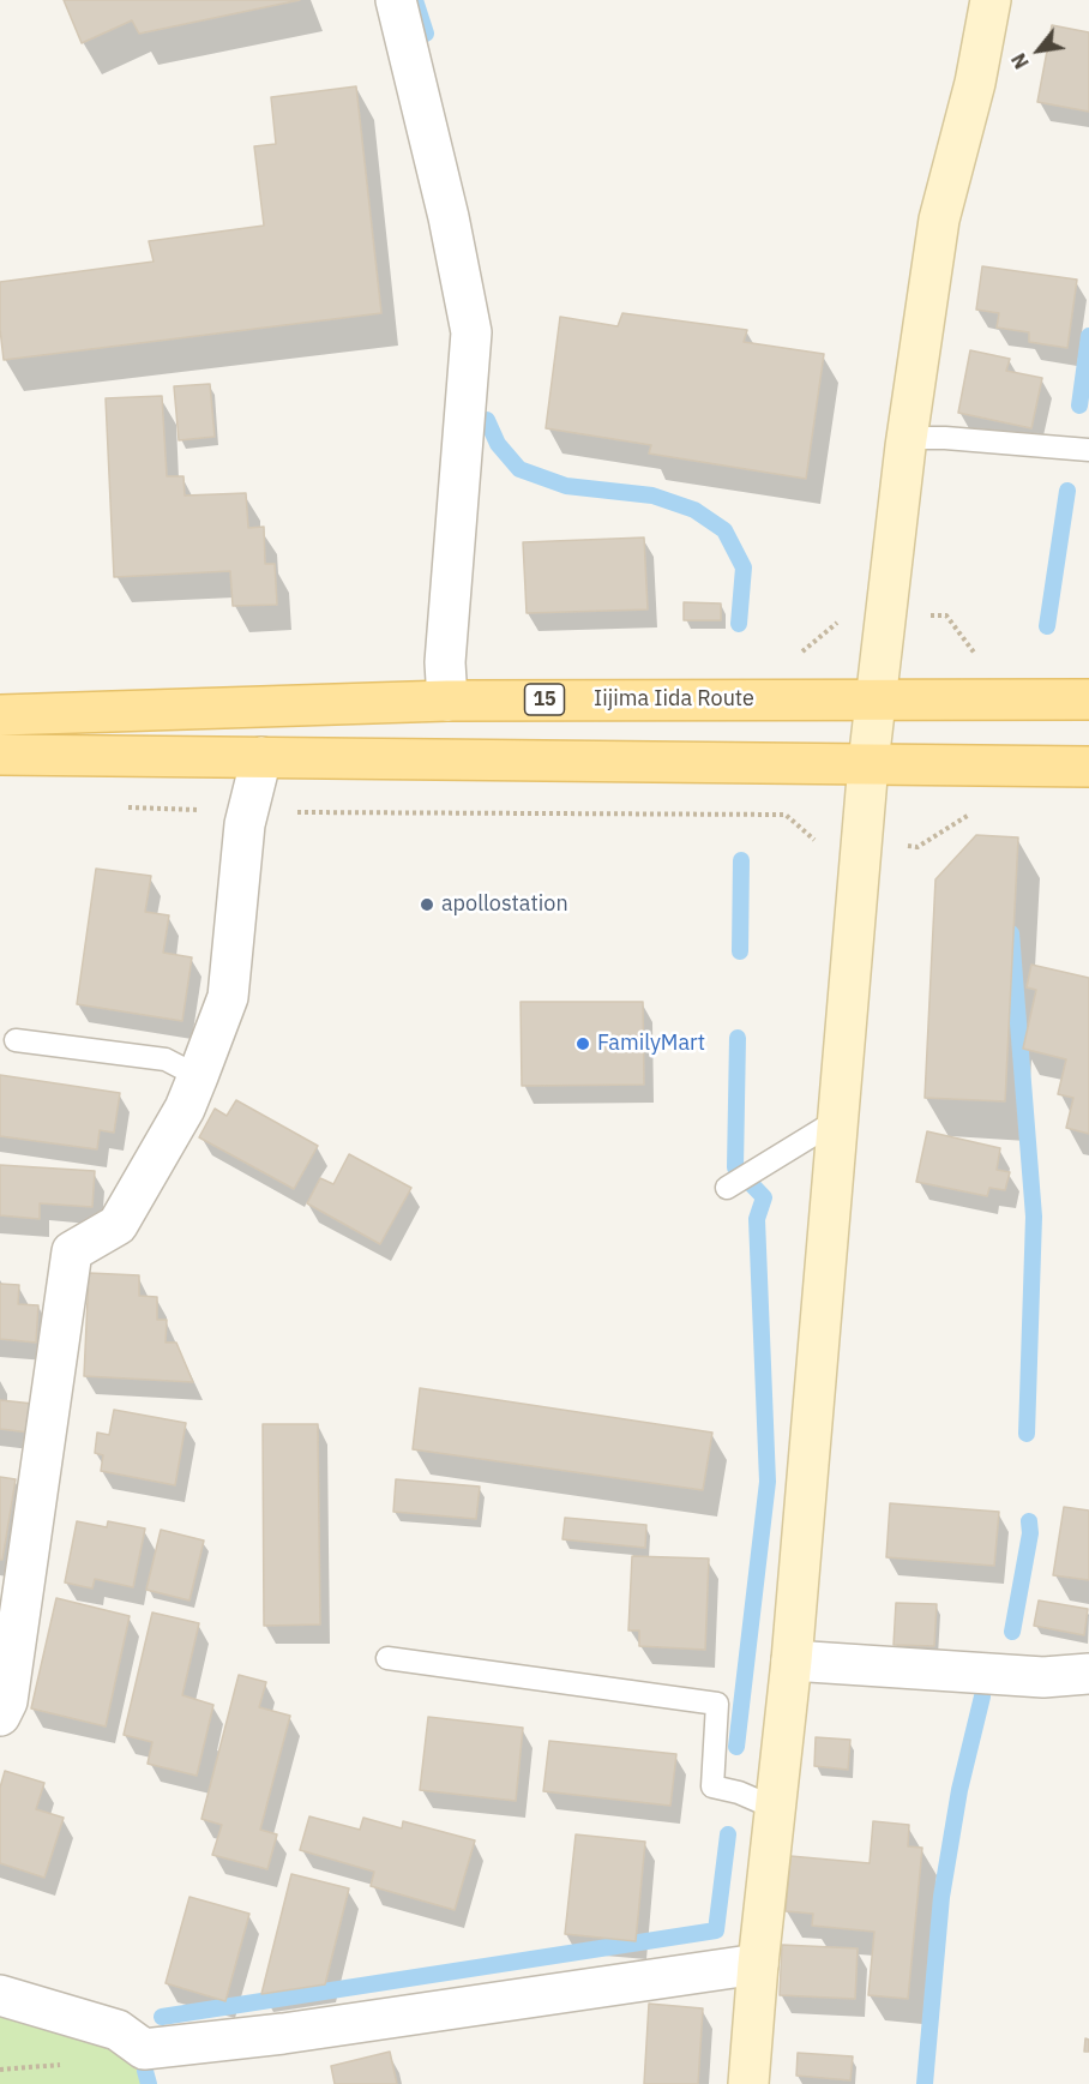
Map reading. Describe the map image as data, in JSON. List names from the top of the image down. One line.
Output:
{"streets":{"main road":["15","Iijima Iida Route"]},"places":["apollostation","FamilyMart"],"north":"bottom left"}
